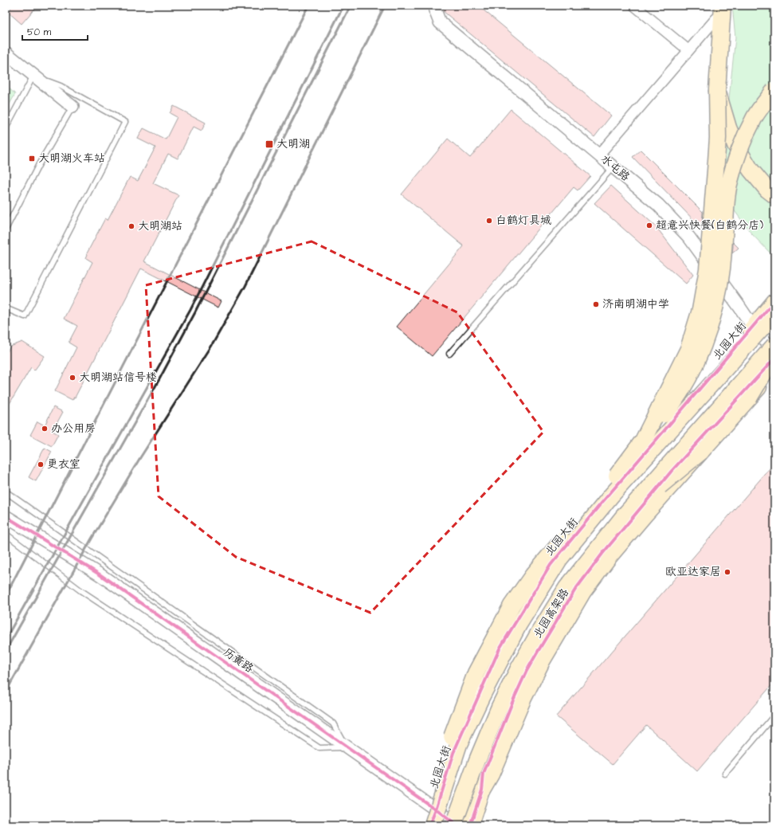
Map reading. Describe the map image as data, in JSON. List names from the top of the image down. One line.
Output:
{"streets":{"highway":["北园高架路"],"main road":["北园大街"],"street":["水屯路","历黄路"]},"crossings":[["水屯路","北园大街"],["北园大街","历黄路"]],"places":{"transit":["大明湖","大明湖火车站"],"other":["白鹤灯具城","超意兴快餐(白鹤分店)","大明湖站","济南明湖中学","大明湖站信号楼","办公用房","更衣室","欧亚达家居"]},"scale_bar":"50 m"}
